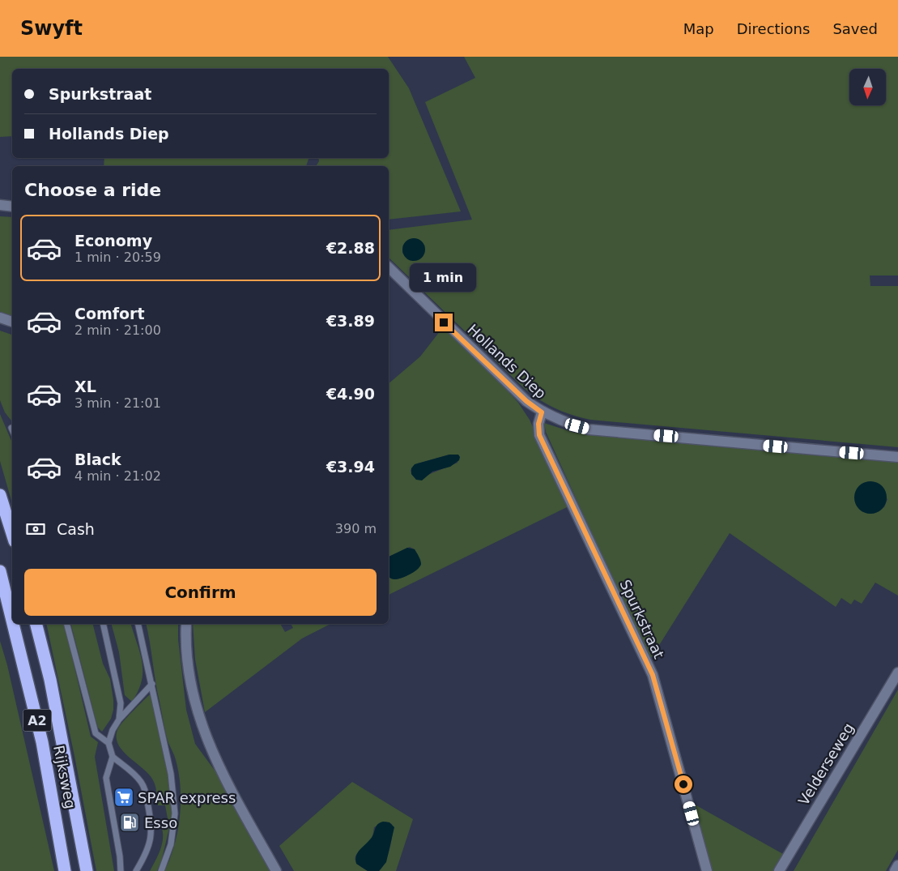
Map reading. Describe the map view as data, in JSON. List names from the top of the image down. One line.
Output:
{"streets":{"highway":["A2","Rijksweg"],"street":["Hollands Diep","Spurkstraat","Velderseweg"]},"crossings":[["Hollands Diep","Spurkstraat"]],"places":{"supermarket":["SPAR express"],"fuel station":["Esso"]},"north":"bottom","page":{"header":"Swyft","nav":["Map","Directions","Saved"],"banner":["Spurkstraat","Hollands Diep"],"heading":"Choose a ride","list":[{"name":"Economy","note":"1 min · 20:59","value":"€2.88"},{"name":"Comfort","note":"2 min · 21:00","value":"€3.89"},{"name":"XL","note":"3 min · 21:01","value":"€4.90"},{"name":"Black","note":"4 min · 21:02","value":"€3.94"}],"bubble":"1 min","pay":["Cash","390 m"],"buttons":"Confirm"}}
